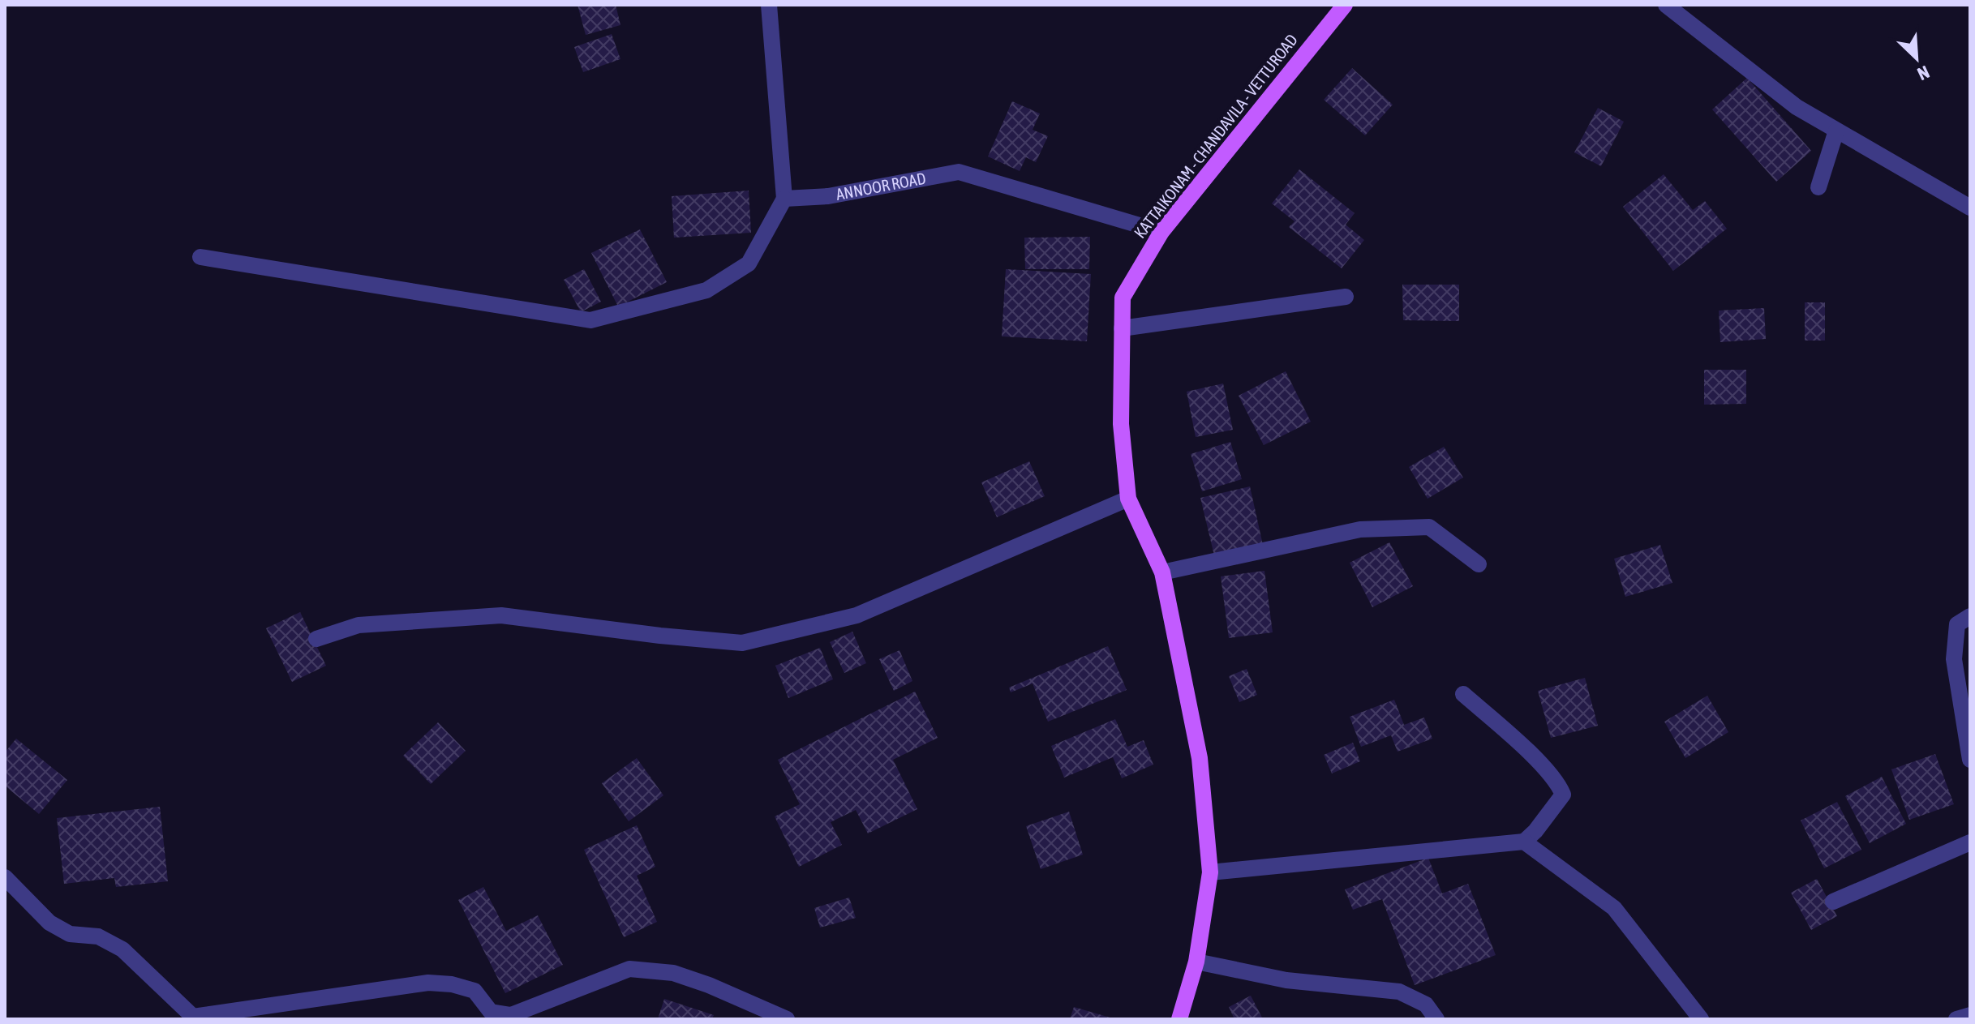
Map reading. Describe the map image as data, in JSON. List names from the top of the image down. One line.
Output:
{"streets":{"main road":["KATTAIKONAM - CHANDAVILA - VETTUROAD"],"street":["ANNOOR ROAD"]},"crossings":[["KATTAIKONAM - CHANDAVILA - VETTUROAD","ANNOOR ROAD"]],"north":"bottom right"}
